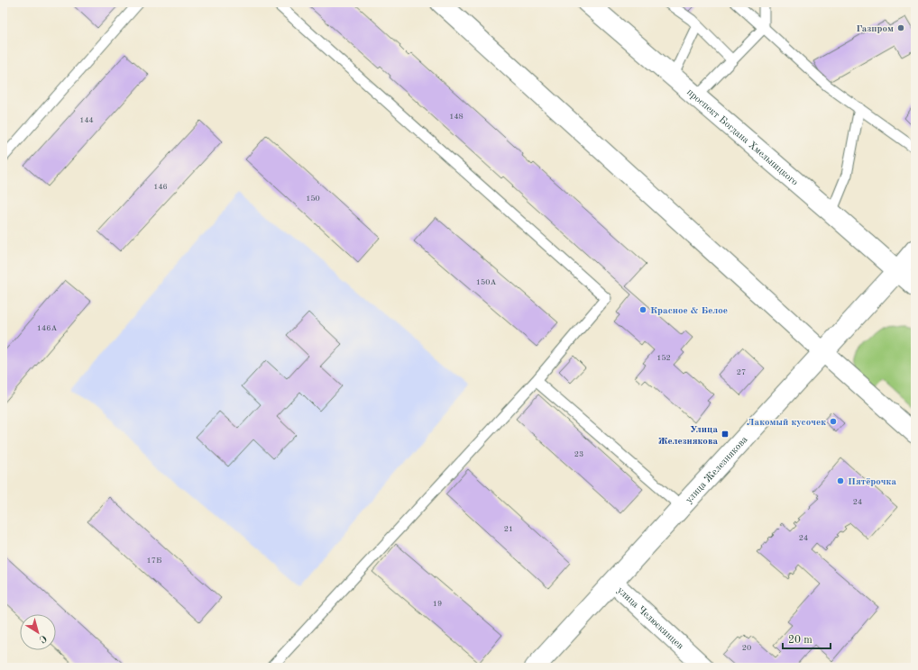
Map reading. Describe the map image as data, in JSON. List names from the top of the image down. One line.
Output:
{"streets":{"street":["проспект Богдана Хмельницкого","улица Железнякова","улица Челюскинцев"]},"crossings":[["проспект Богдана Хмельницкого","улица Железнякова"],["улица Железнякова","улица Челюскинцев"]],"places":{"other":["Газпром","Красное & Белое","Лакомый кусочек","Пятёрочка"],"transit":["Улица Железнякова"]},"house_numbers":["148","144","146","150","150А","146А","152","27","23","24","21","24","17Б","19","20"],"scale_bar":"20 m","north":"bottom right"}
